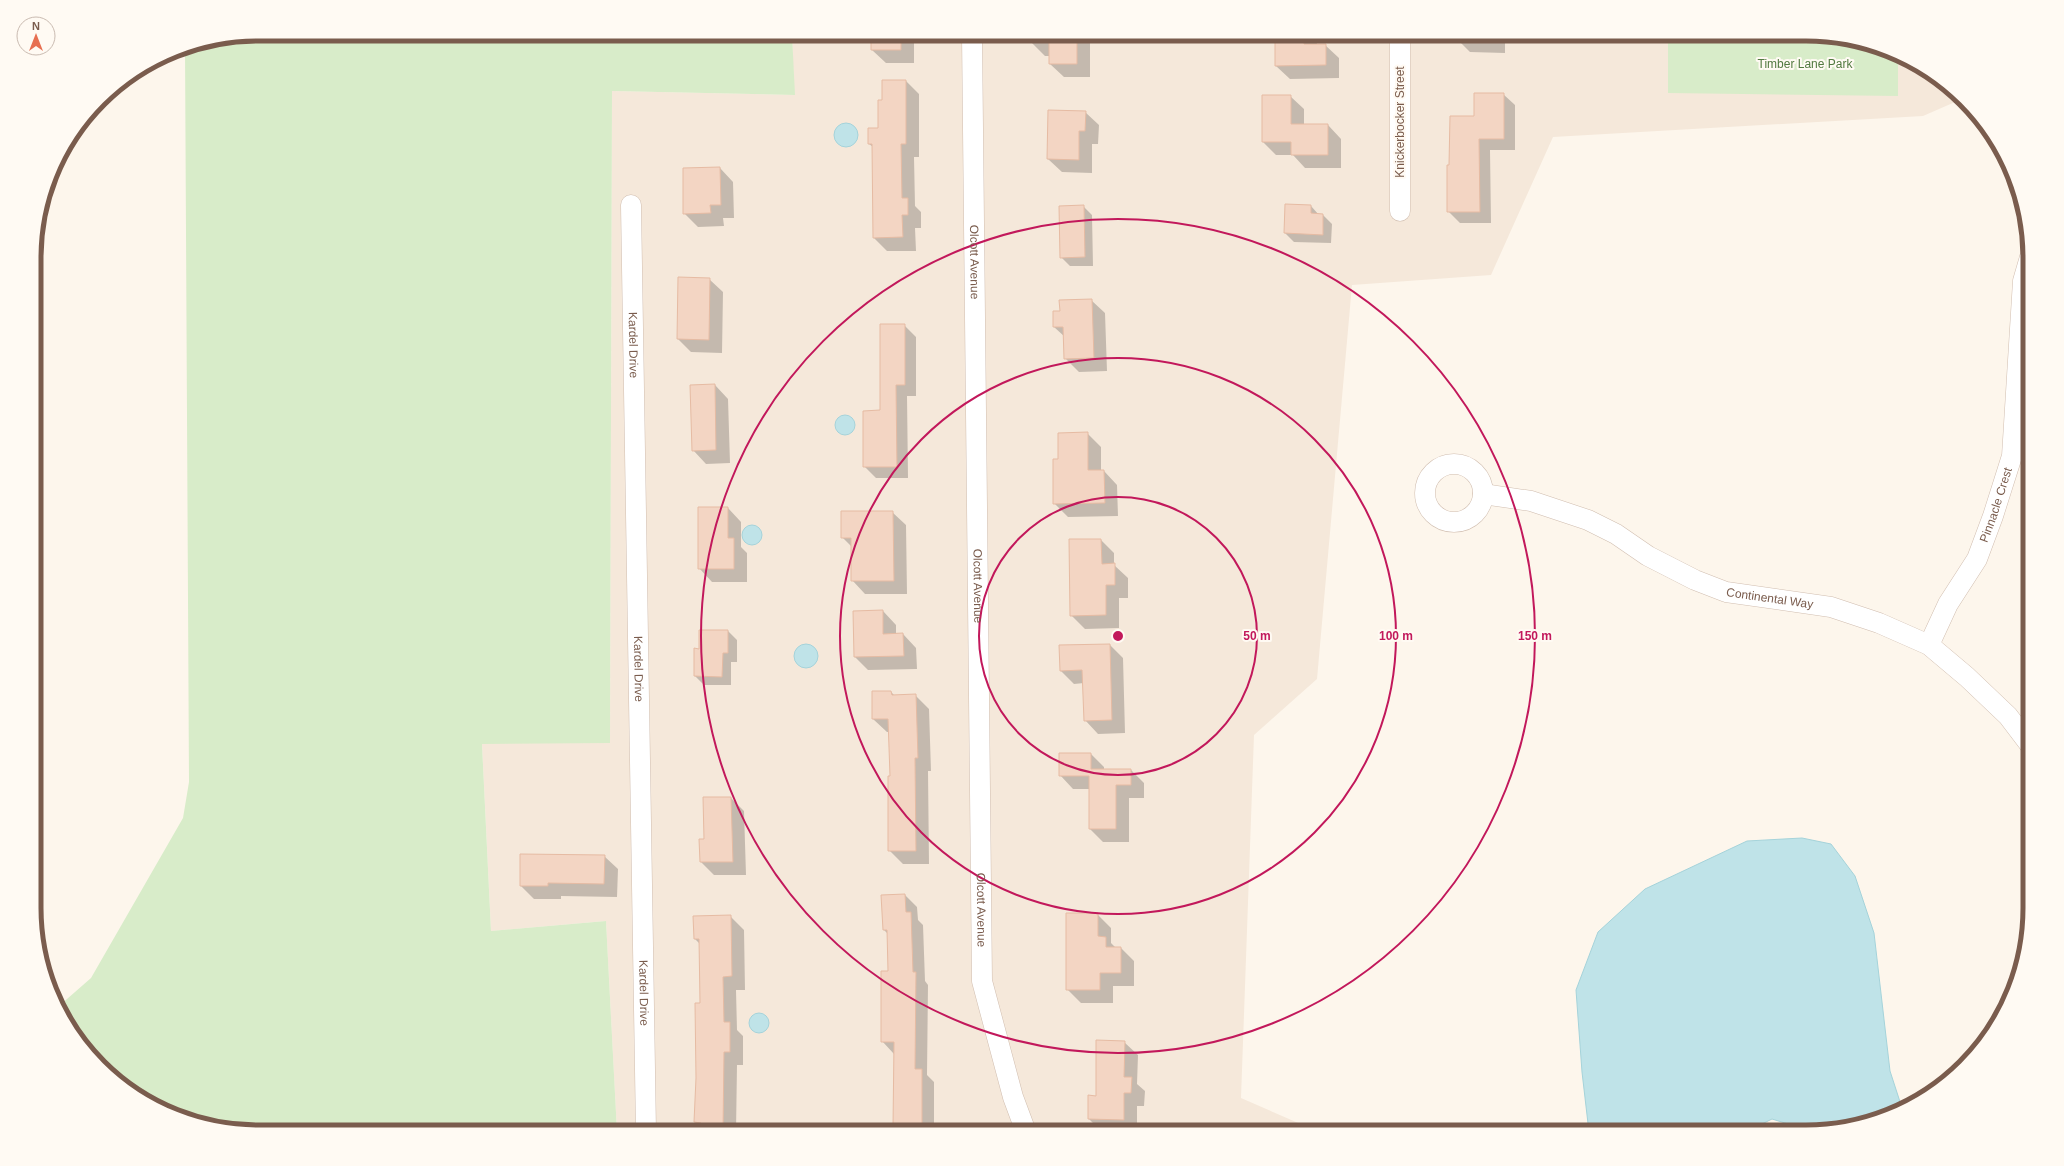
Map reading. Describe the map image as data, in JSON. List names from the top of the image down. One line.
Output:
{"streets":{"street":["Knickerbocker Street","Olcott Avenue","Kardel Drive","Pinnacle Crest","Continental Way"]},"crossings":[["Pinnacle Crest","Continental Way"]],"parks":["Timber Lane Park"],"north":"top","rings":["50 m","100 m","150 m"]}
